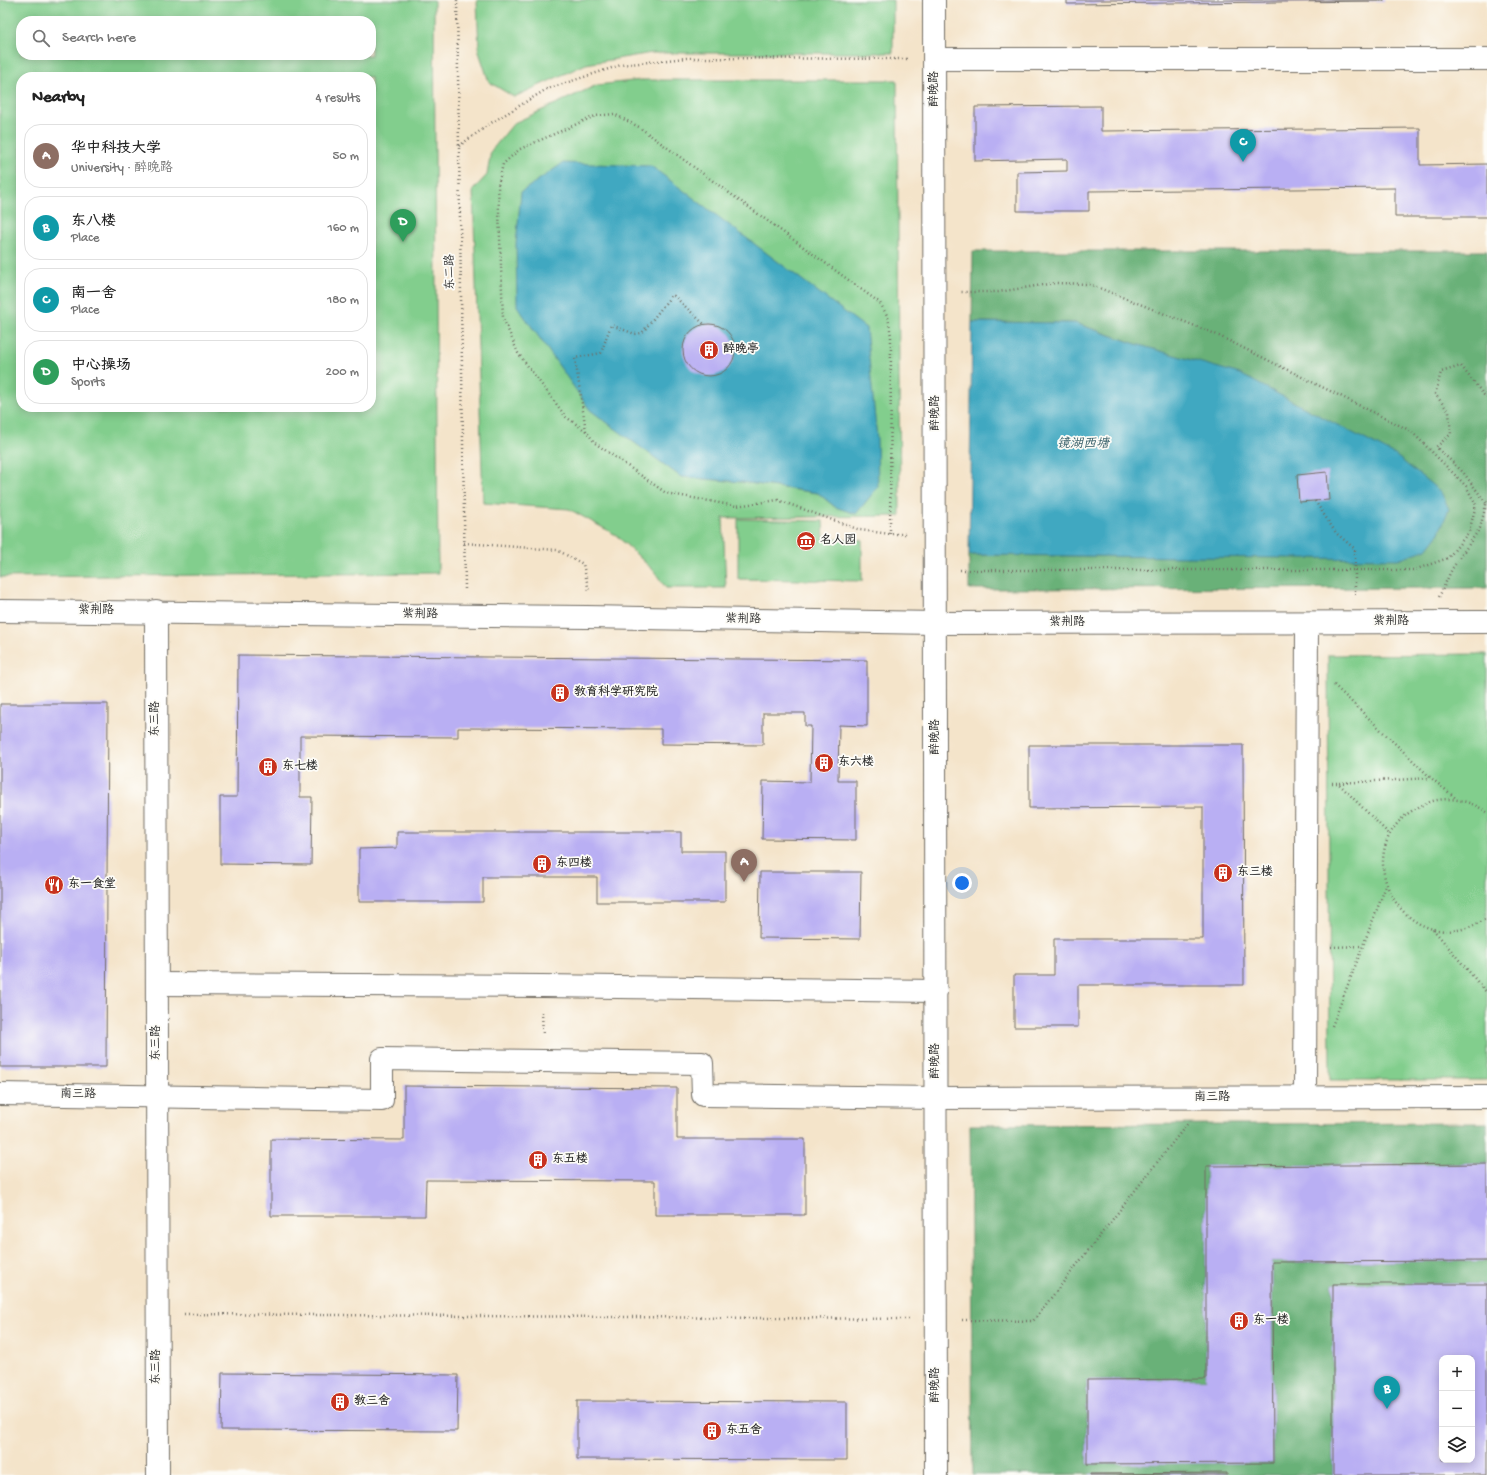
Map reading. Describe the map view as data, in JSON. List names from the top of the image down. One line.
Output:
{"streets":{"street":["醉晚路","紫荆路","东三路","南三路"],"path":["东二路"]},"crossings":[["醉晚路","紫荆路"],["醉晚路","南三路"],["东二路","紫荆路"],["紫荆路","东三路"],["东三路","南三路"]],"water":["镜湖西塘"],"places":{"building":["醉晚亭","教育科学研究院","东六楼","东七楼","东四楼","东三楼","东五楼","东一楼","教三舍","东五舍"],"museum":["名人园"],"restaurant":["东一食堂"]},"page":{"search":"Search here","heading":["Nearby","4 results"],"list":[{"mark":"A","name":"华中科技大学","note":"University · 醉晚路","value":"50 m"},{"mark":"B","name":"东八楼","note":"Place","value":"160 m"},{"mark":"C","name":"南一舍","note":"Place","value":"180 m"},{"mark":"D","name":"中心操场","note":"Sports","value":"200 m"}],"pins":["C","D","A","B"],"map_buttons":["+","−"]}}
